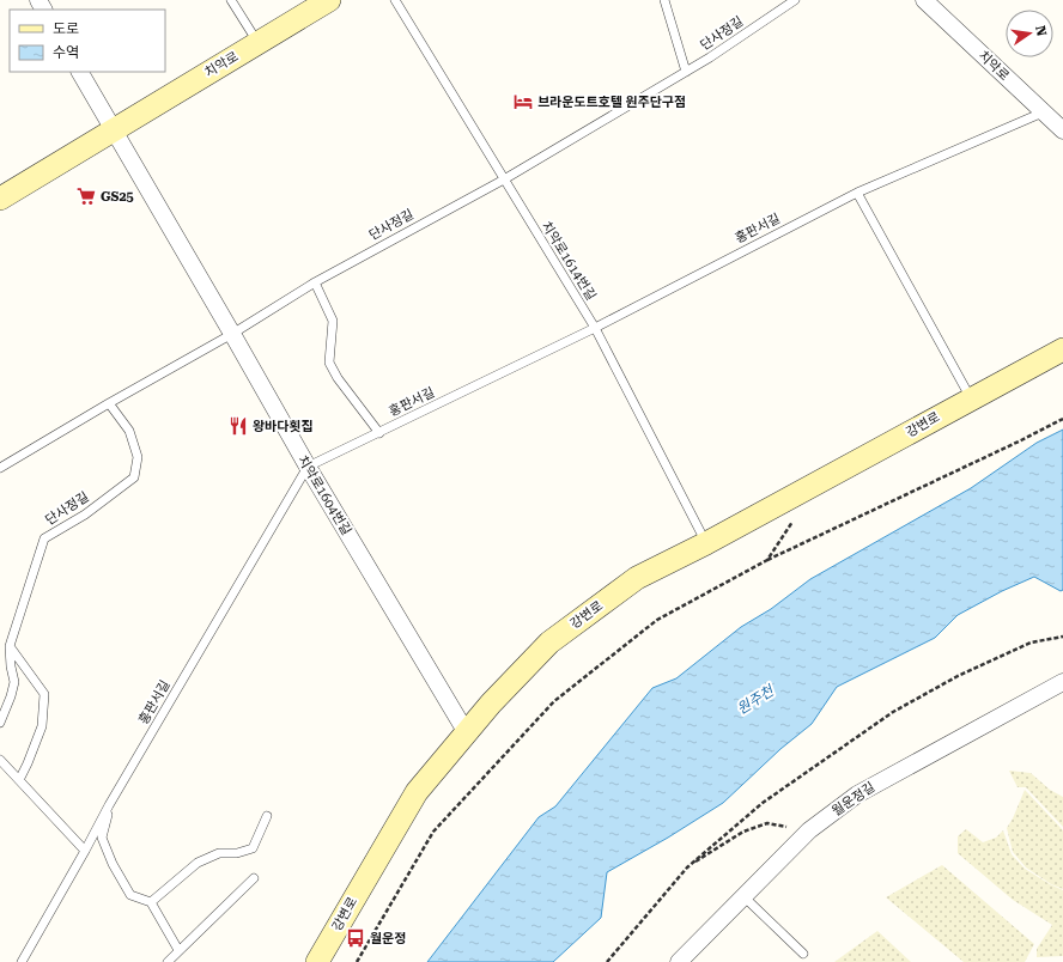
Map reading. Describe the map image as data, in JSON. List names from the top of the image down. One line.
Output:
{"streets":{"street":["치악로","강변로","치악로1604번길","월운정길"],"lane":["단사정길","홍판서길","치악로1614번길"]},"crossings":[["단사정길","치악로1614번길"],["단사정길","치악로1604번길"],["치악로","홍판서길"],["치악로","치악로1604번길"],["홍판서길","치악로1614번길"],["홍판서길","치악로1604번길"],["치악로1614번길","강변로"],["강변로","치악로1604번길"]],"water":["원주천"],"places":{"hotel":["브라운도트호텔 원주단구점"],"supermarket":["GS25"],"restaurant":["왕바다횟집"],"bus stop":["월운정"]},"legend":["도로","수역"],"north":"right"}
